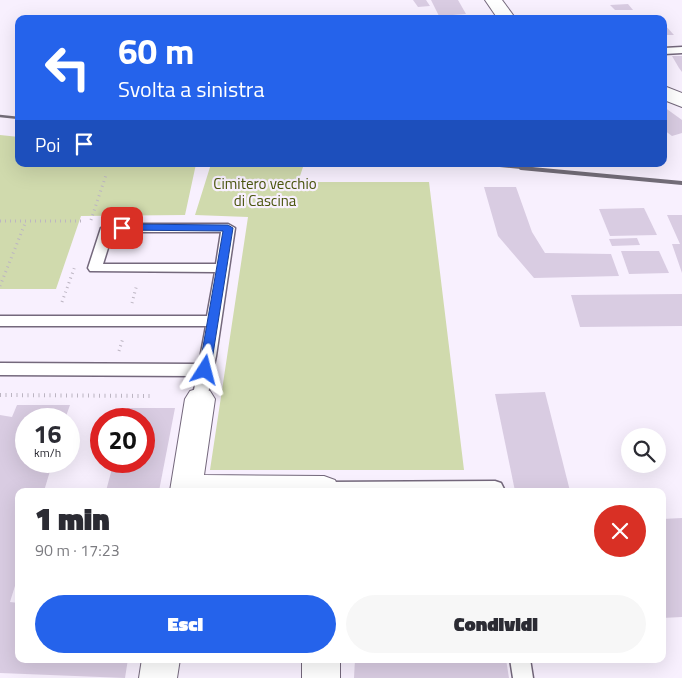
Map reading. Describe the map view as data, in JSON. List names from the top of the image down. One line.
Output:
{"parks":["Cimitero vecchio di Cascina"],"page":{"turn":["60 m","Svolta a sinistra"],"then":"Poi","speed":"16 km/h","limit":"20","heading":["1 min","90 m · 17:23"],"buttons":["Esci","Condividi"]}}
